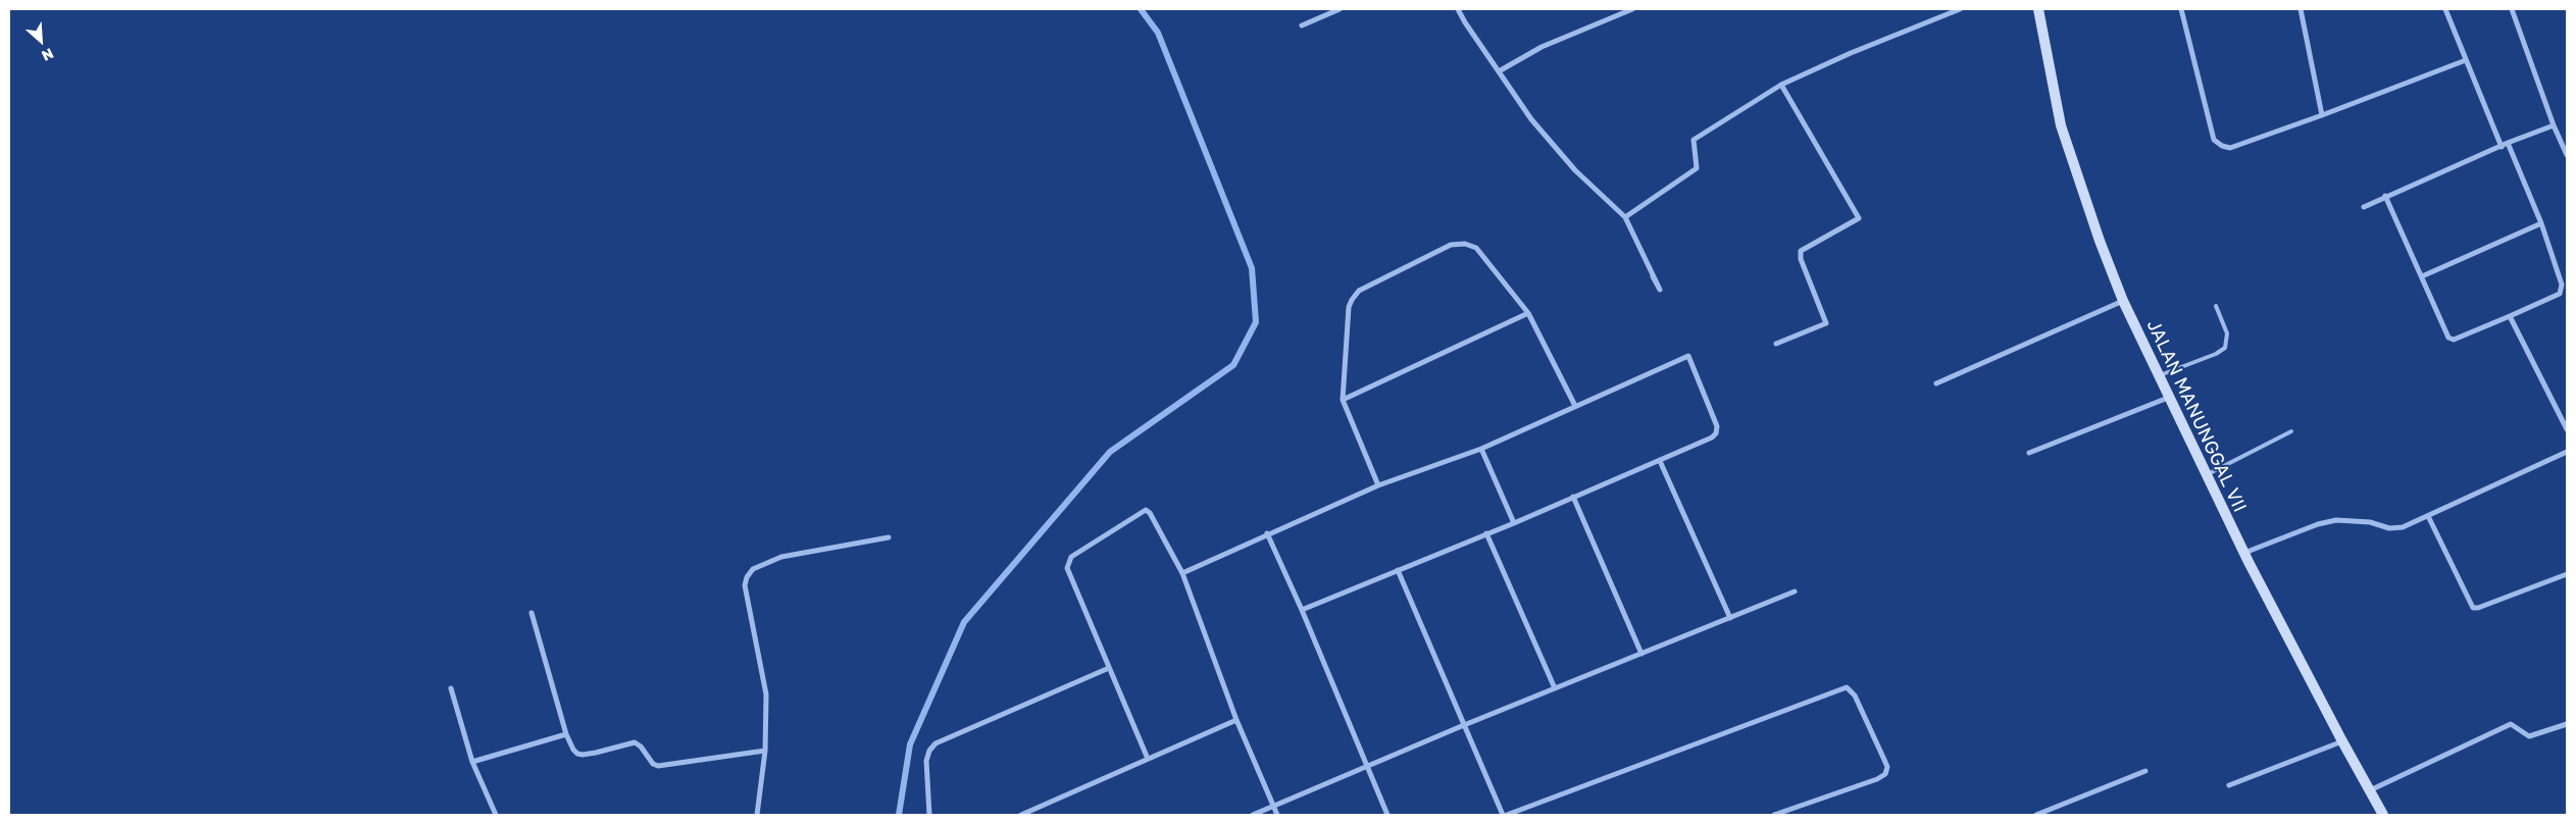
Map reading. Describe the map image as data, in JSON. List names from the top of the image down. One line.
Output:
{"streets":{"street":["JALAN MANUNGGAL VII"]},"north":"bottom right"}
